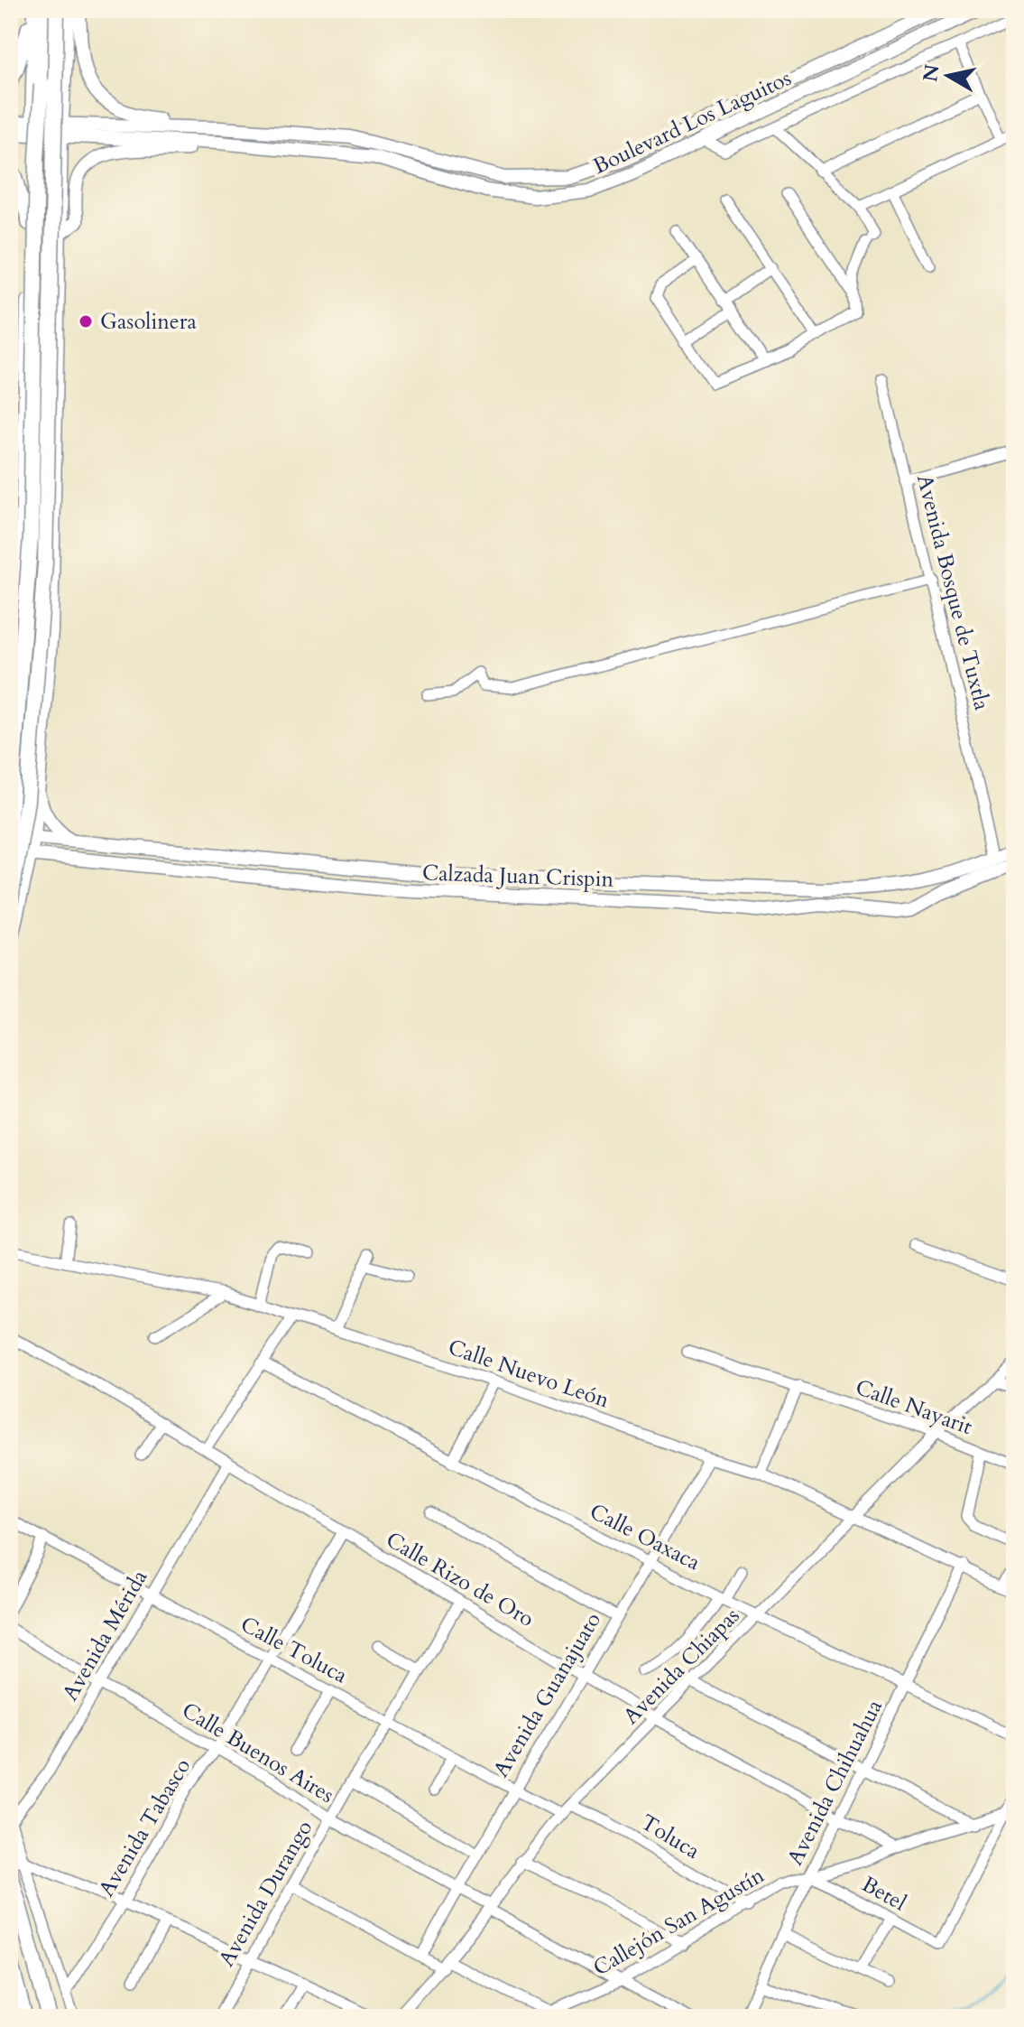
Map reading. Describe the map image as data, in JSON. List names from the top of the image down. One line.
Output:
{"streets":{"main road":["Boulevard Los Laguitos","Calzada Juan Crispin"],"street":["Avenida Bosque de Tuxtla","Calle Nuevo León","Calle Nayarit","Calle Oaxaca","Calle Rizo de Oro","Avenida Mérida","Calle Toluca","Avenida Chiapas","Avenida Guanajuato","Calle Buenos Aires","Avenida Chihuahua","Avenida Tabasco","Toluca","Avenida Durango","Betel","Callejón San Agustín"]},"crossings":[["Avenida Bosque de Tuxtla","Calzada Juan Crispin"],["Calle Nuevo León","Avenida Chiapas"],["Calle Nuevo León","Avenida Guanajuato"],["Calle Nuevo León","Avenida Chihuahua"],["Calle Nayarit","Avenida Chiapas"],["Calle Oaxaca","Avenida Chiapas"],["Calle Oaxaca","Avenida Guanajuato"],["Calle Oaxaca","Avenida Chihuahua"],["Calle Rizo de Oro","Avenida Mérida"],["Calle Rizo de Oro","Avenida Chiapas"],["Calle Rizo de Oro","Avenida Guanajuato"],["Calle Rizo de Oro","Avenida Chihuahua"],["Calle Rizo de Oro","Avenida Tabasco"],["Calle Rizo de Oro","Avenida Durango"],["Calle Rizo de Oro","Callejón San Agustín"],["Avenida Mérida","Calle Toluca"],["Avenida Mérida","Calle Buenos Aires"],["Calle Toluca","Avenida Chiapas"],["Calle Toluca","Avenida Guanajuato"],["Calle Toluca","Avenida Tabasco"],["Calle Toluca","Avenida Durango"],["Avenida Chiapas","Calle Buenos Aires"],["Avenida Chiapas","Toluca"],["Avenida Guanajuato","Calle Buenos Aires"],["Calle Buenos Aires","Avenida Tabasco"],["Calle Buenos Aires","Avenida Durango"],["Calle Buenos Aires","Callejón San Agustín"],["Avenida Chihuahua","Betel"],["Avenida Chihuahua","Callejón San Agustín"],["Toluca","Callejón San Agustín"],["Betel","Callejón San Agustín"]],"places":["Gasolinera"],"north":"left"}
